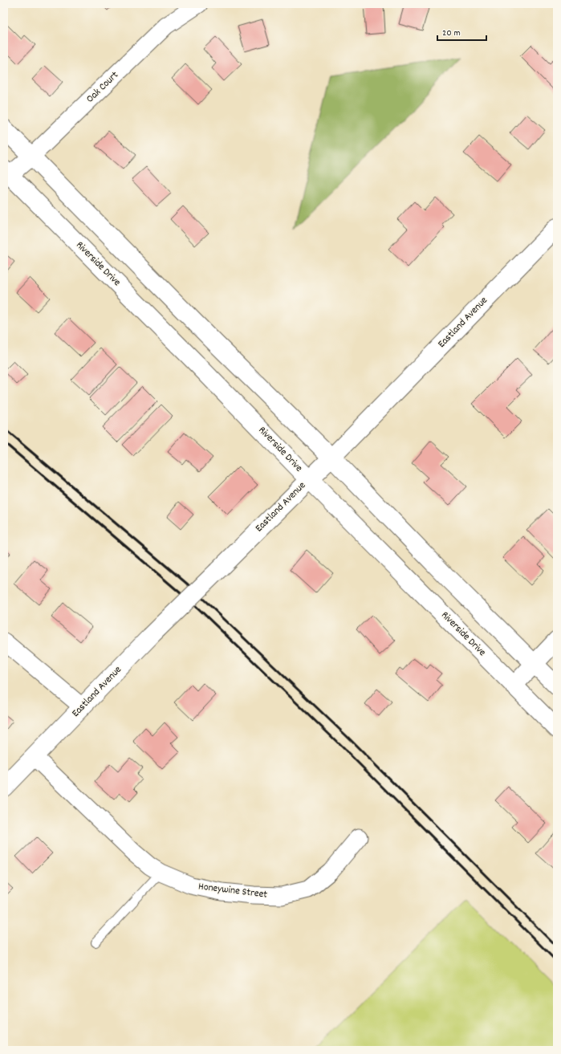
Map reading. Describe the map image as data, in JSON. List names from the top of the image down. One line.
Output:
{"streets":{"street":["Oak Court","Riverside Drive","Eastland Avenue","Honeywine Street"]},"crossings":[["Oak Court","Riverside Drive"],["Riverside Drive","Eastland Avenue"],["Eastland Avenue","Honeywine Street"]],"scale_bar":"20 m"}
